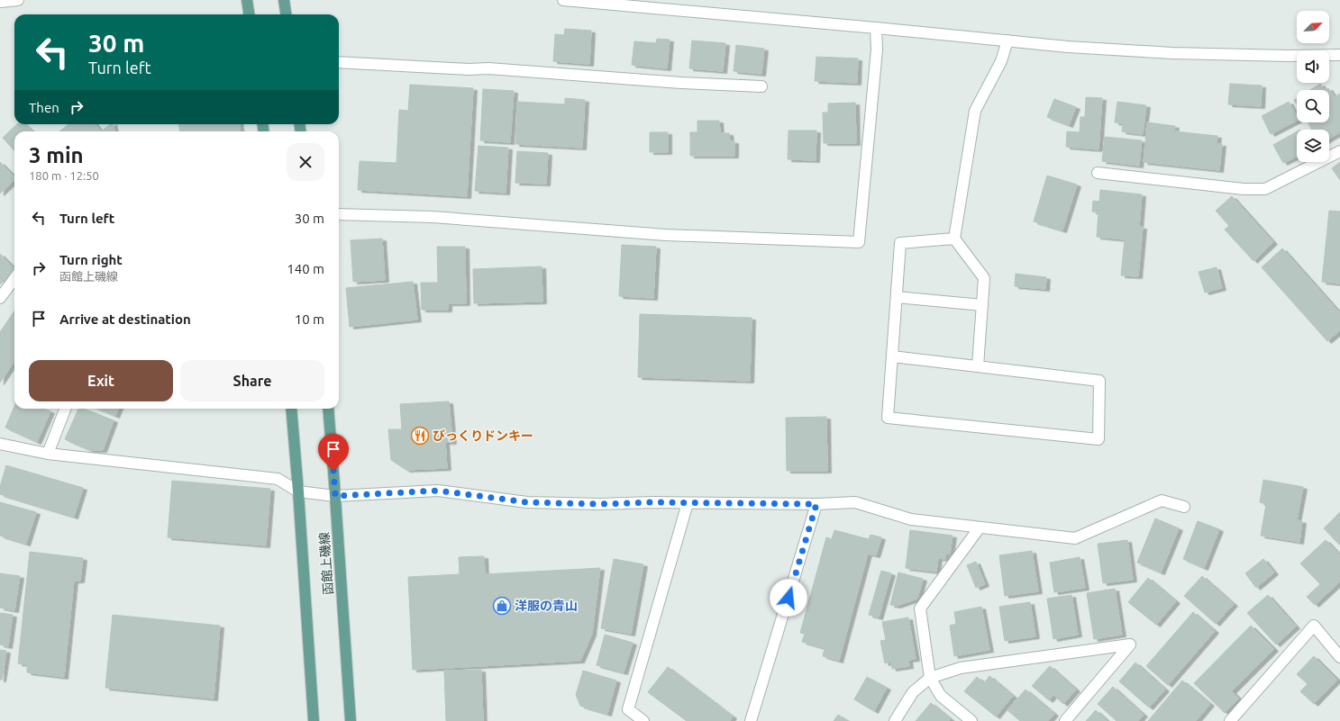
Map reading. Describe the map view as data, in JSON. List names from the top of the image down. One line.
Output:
{"streets":{"main road":["函館上磯線"]},"places":{"restaurant":["びっくりドンキー"],"shop":["洋服の青山"]},"north":"top right","page":{"turn":["30 m","Turn left"],"then":"Then","heading":["3 min","180 m · 12:50"],"list":[{"name":"Turn left","value":"30 m"},{"name":"Turn right","note":"函館上磯線","value":"140 m"},{"name":"Arrive at destination","value":"10 m"}],"buttons":["Exit","Share"]}}
